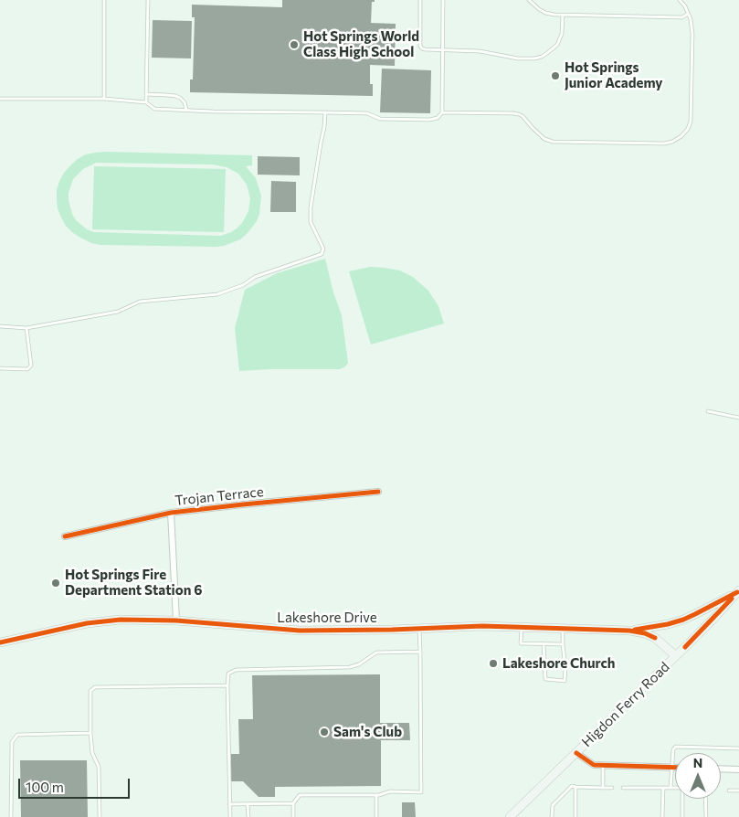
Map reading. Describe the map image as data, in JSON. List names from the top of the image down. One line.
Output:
{"streets":{"street":["Trojan Terrace","Lakeshore Drive","Higdon Ferry Road"]},"crossings":[["Lakeshore Drive","Higdon Ferry Road"]],"places":["Hot Springs World Class High School","Hot Springs Junior Academy","Hot Springs Fire Department Station 6","Lakeshore Church","Sam's Club"],"scale_bar":"100 m","north":"top"}
